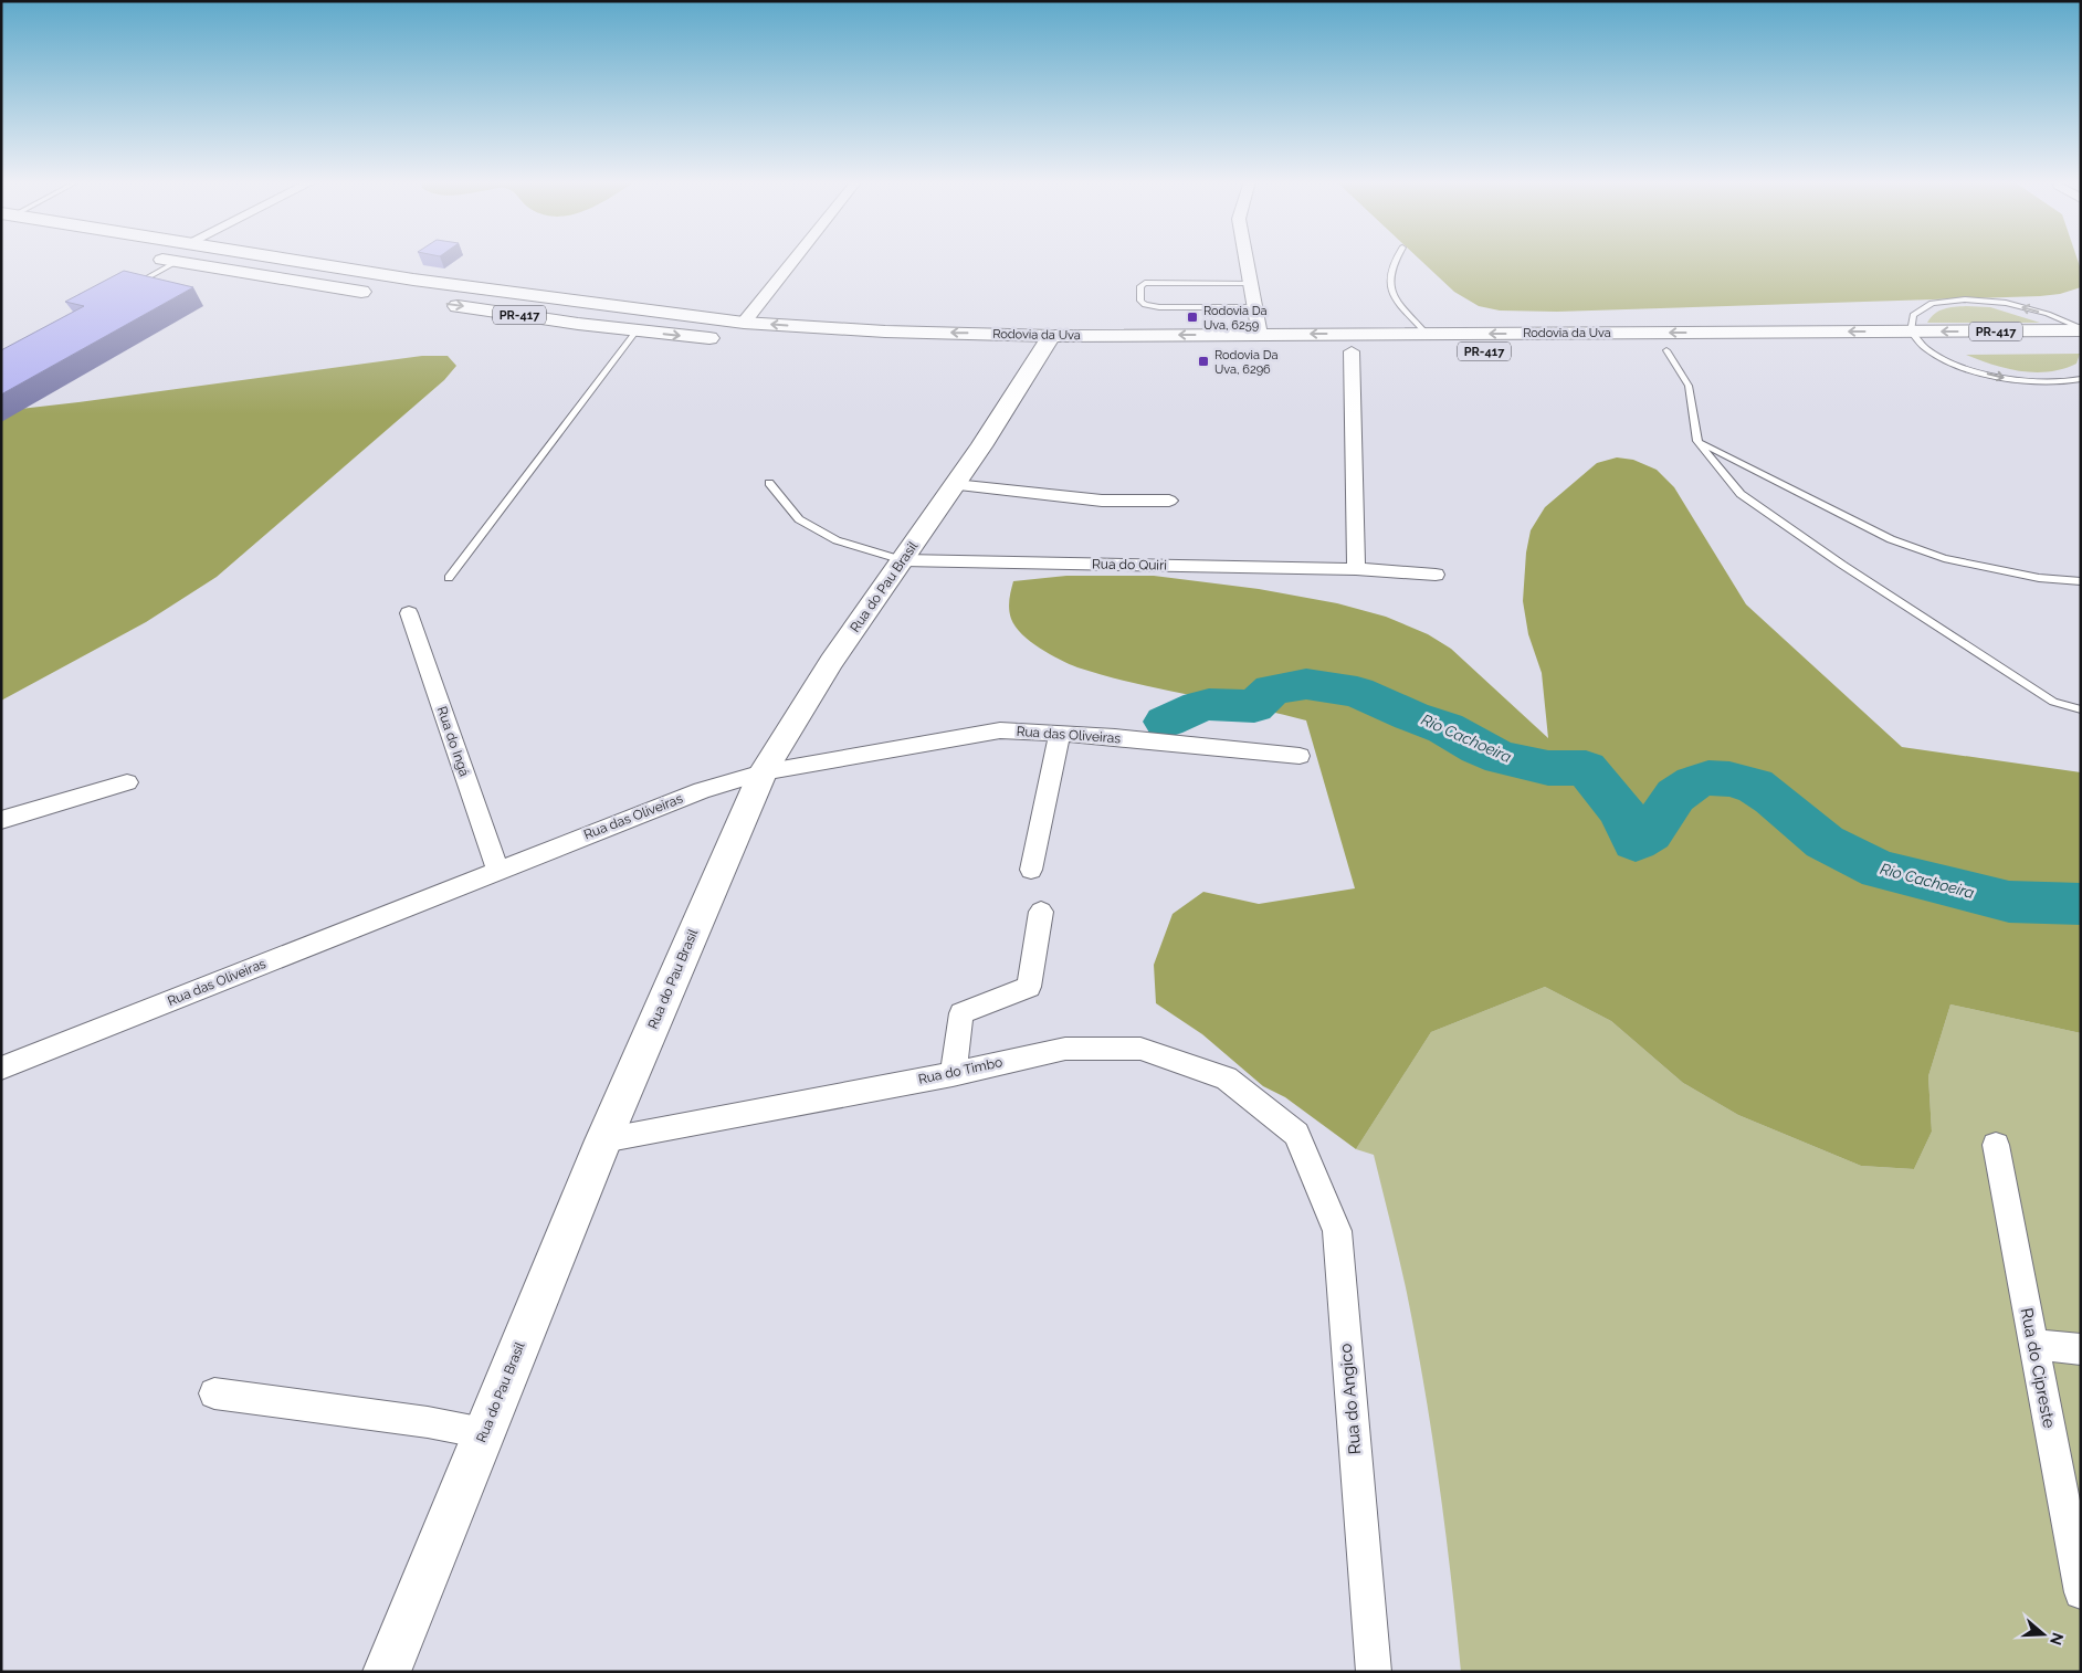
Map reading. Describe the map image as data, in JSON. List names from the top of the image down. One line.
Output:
{"streets":{"main road":["PR-417","Rodovia da Uva","Rua do Pau Brasil"],"street":["Rua do Quiri","Rua das Oliveiras","Rua do Ingá","Rua do Timbo","Rua do Cipreste","Rua do Angico"]},"crossings":[["Rodovia da Uva","Rua do Pau Brasil"],["Rua do Quiri","Rua do Pau Brasil"],["Rua do Pau Brasil","Rua das Oliveiras"],["Rua do Pau Brasil","Rua do Timbo"],["Rua das Oliveiras","Rua do Ingá"],["Rua do Timbo","Rua do Angico"]],"water":["Rio Cachoeira"],"places":{"transit":["Rodovia Da Uva, 6259","Rodovia Da Uva, 6296"]},"north":"right"}
